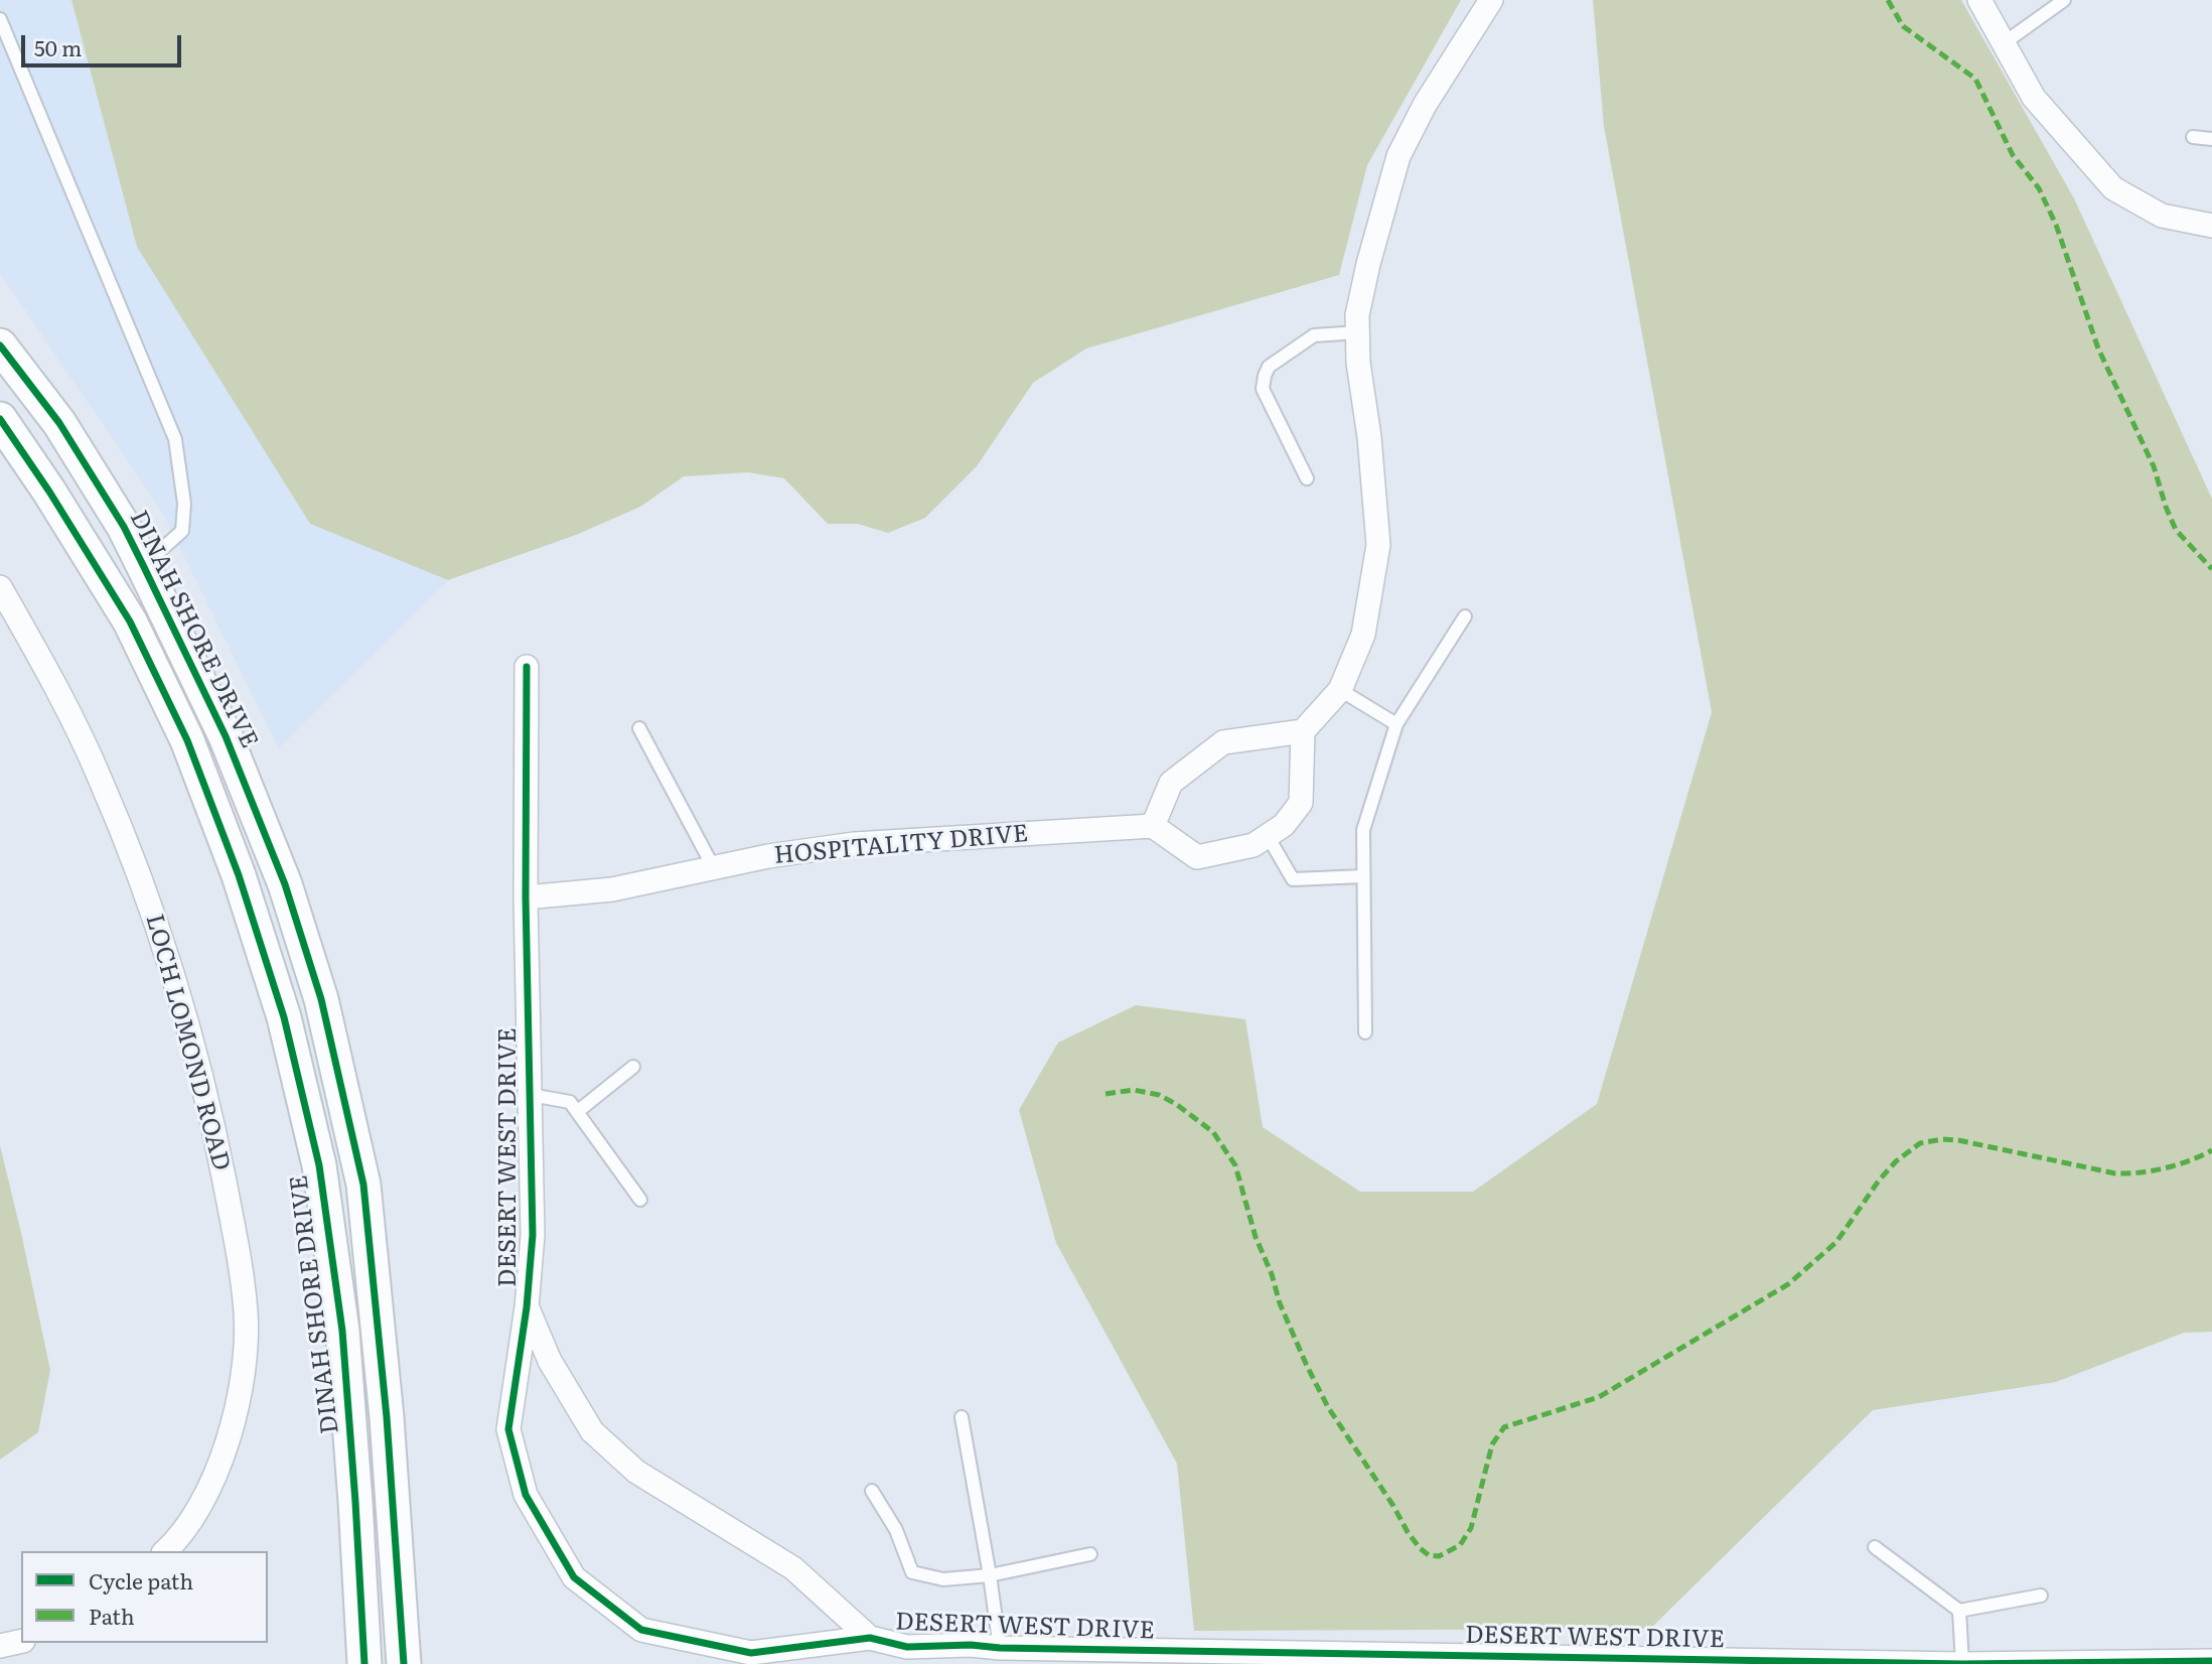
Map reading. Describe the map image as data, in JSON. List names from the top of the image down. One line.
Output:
{"streets":{"main road":["DINAH SHORE DRIVE"],"street":["HOSPITALITY DRIVE","LOCH LOMOND ROAD","DESERT WEST DRIVE"]},"crossings":[["HOSPITALITY DRIVE","DESERT WEST DRIVE"]],"legend":["Cycle path","Path"],"scale_bar":"50 m"}
